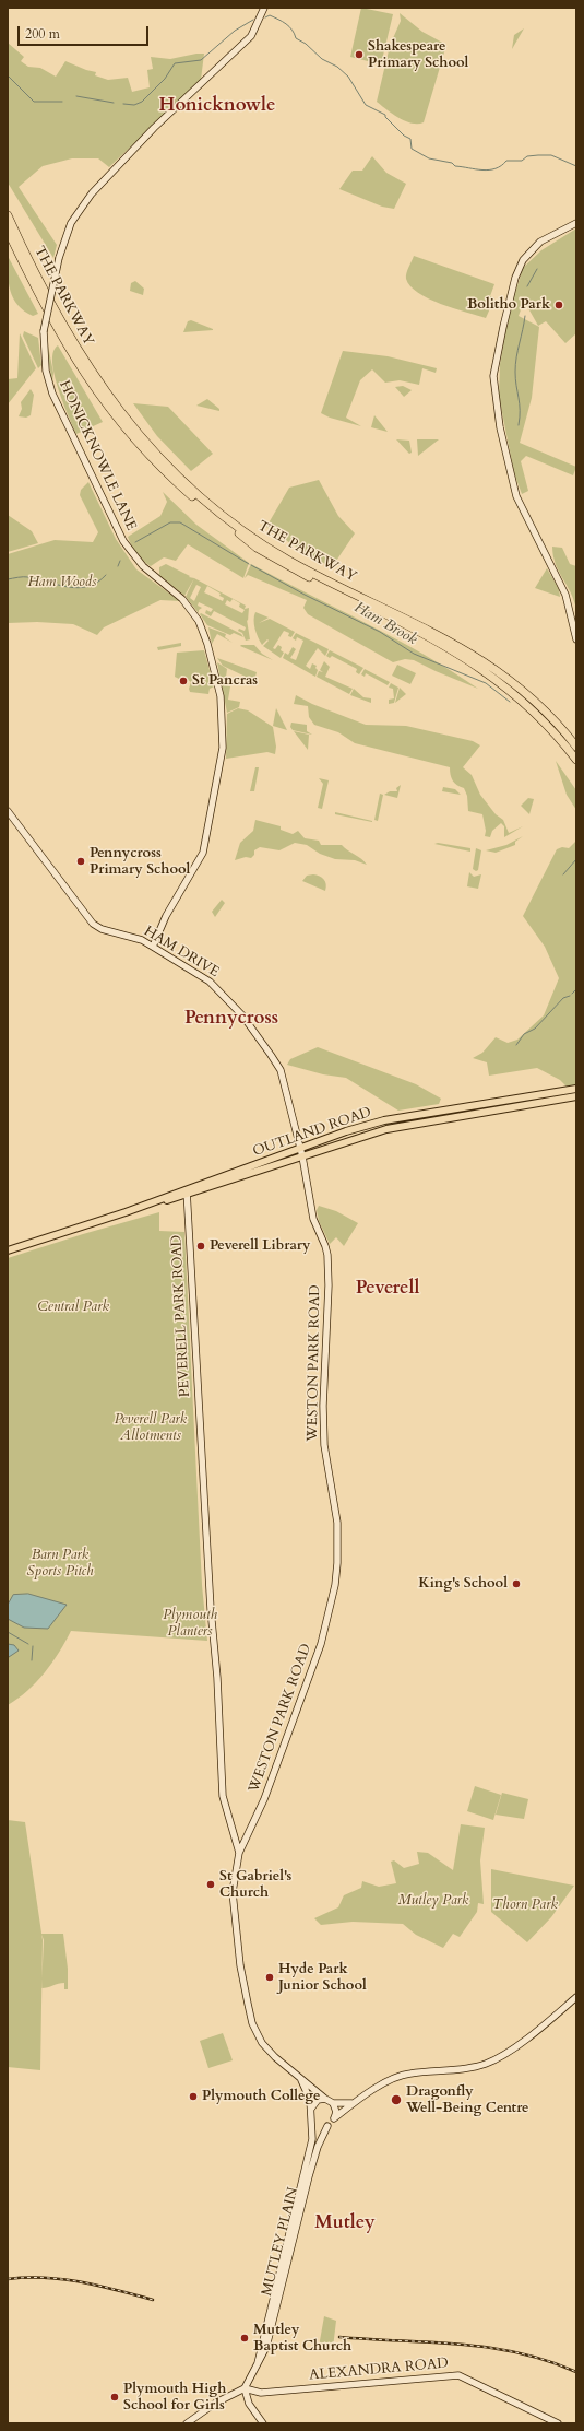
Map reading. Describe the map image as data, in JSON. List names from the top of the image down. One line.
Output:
{"streets":{"highway":["THE PARKWAY"],"main road":["OUTLAND ROAD"],"street":["HONICKNOWLE LANE","HAM DRIVE","PEVERELL PARK ROAD","WESTON PARK ROAD","MUTLEY PLAIN","ALEXANDRA ROAD"]},"crossings":[["HONICKNOWLE LANE","HAM DRIVE"],["HAM DRIVE","OUTLAND ROAD"],["HAM DRIVE","WESTON PARK ROAD"],["OUTLAND ROAD","PEVERELL PARK ROAD"],["OUTLAND ROAD","WESTON PARK ROAD"],["PEVERELL PARK ROAD","WESTON PARK ROAD"],["MUTLEY PLAIN","ALEXANDRA ROAD"]],"districts":["Honicknowle","Pennycross","Peverell","Mutley"],"water":["Ham Brook"],"parks":["Ham Woods","Central Park","Peverell Park Allotments","Barn Park Sports Pitch","Plymouth Planters","Mutley Park","Thorn Park"],"places":["Shakespeare Primary School","Bolitho Park","St Pancras","Pennycross Primary School","Peverell Library","King's School","St Gabriel's Church","Hyde Park Junior School","Plymouth College","Dragonfly Well-Being Centre","Mutley Baptist Church","Plymouth High School for Girls"],"scale_bar":"200 m"}
